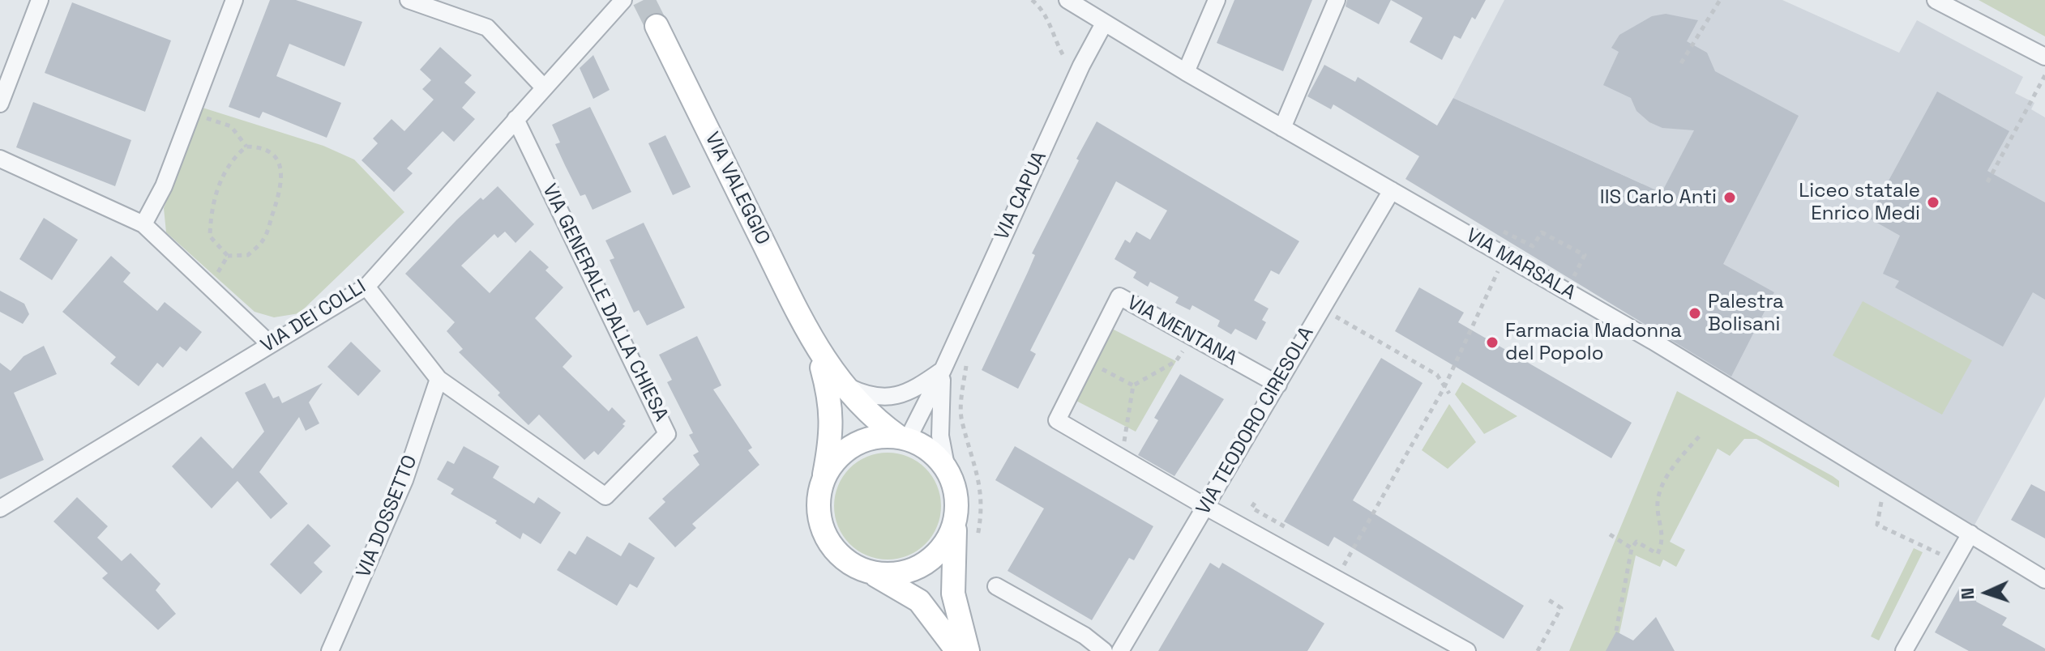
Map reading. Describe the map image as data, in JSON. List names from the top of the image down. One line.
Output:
{"streets":{"main road":["VIA VALEGGIO"],"street":["VIA CAPUA","VIA MARSALA","VIA GENERALE DALLA CHIESA","VIA DEI COLLI","VIA MENTANA","VIA TEODORO CIRESOLA","VIA DOSSETTO"]},"crossings":[["VIA VALEGGIO","VIA CAPUA"],["VIA CAPUA","VIA MARSALA"],["VIA MARSALA","VIA TEODORO CIRESOLA"],["VIA GENERALE DALLA CHIESA","VIA DEI COLLI"],["VIA GENERALE DALLA CHIESA","VIA DOSSETTO"],["VIA MENTANA","VIA TEODORO CIRESOLA"]],"places":["IIS Carlo Anti","Liceo statale Enrico Medi","Palestra Bolisani","Farmacia Madonna del Popolo"],"north":"left"}
